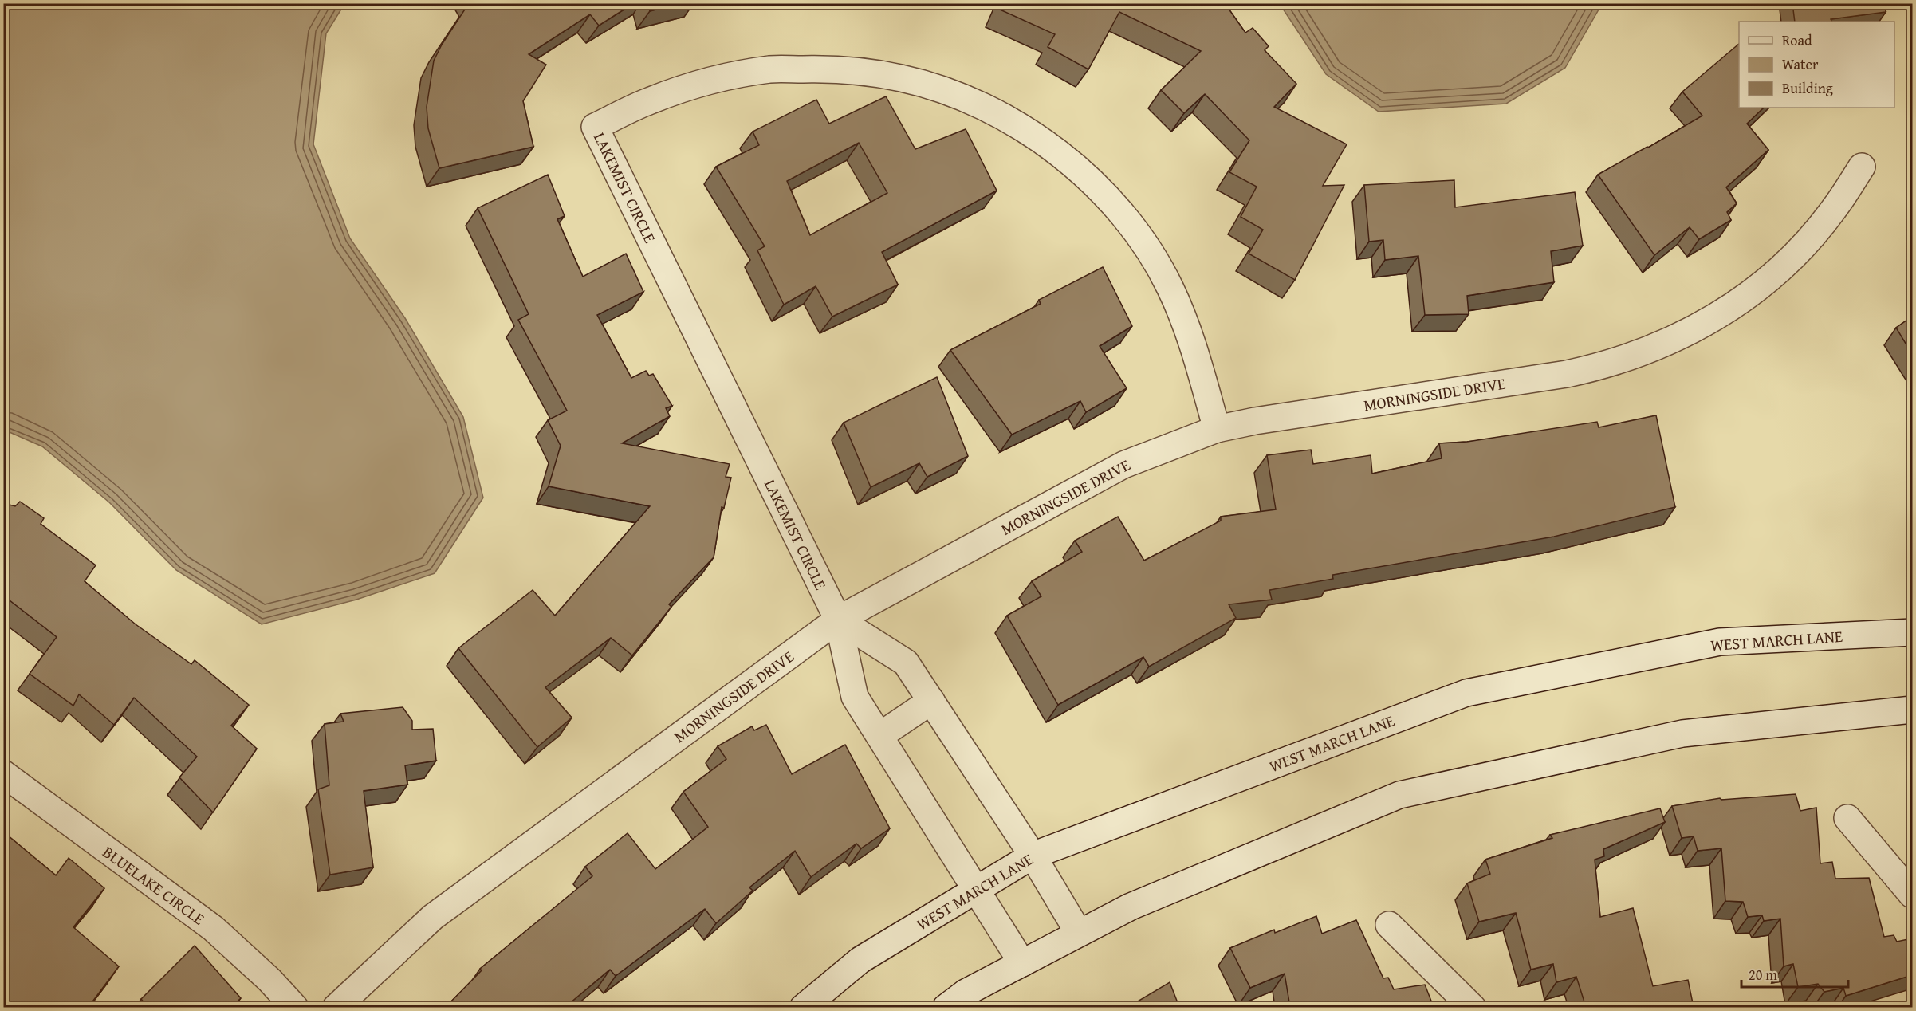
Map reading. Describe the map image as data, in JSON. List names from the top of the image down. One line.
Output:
{"streets":{"street":["LAKEMIST CIRCLE","MORNINGSIDE DRIVE","WEST MARCH LANE","BLUELAKE CIRCLE"]},"crossings":[["LAKEMIST CIRCLE","MORNINGSIDE DRIVE"],["LAKEMIST CIRCLE","WEST MARCH LANE"]],"legend":["Road","Water","Building"],"scale_bar":"20 m"}
